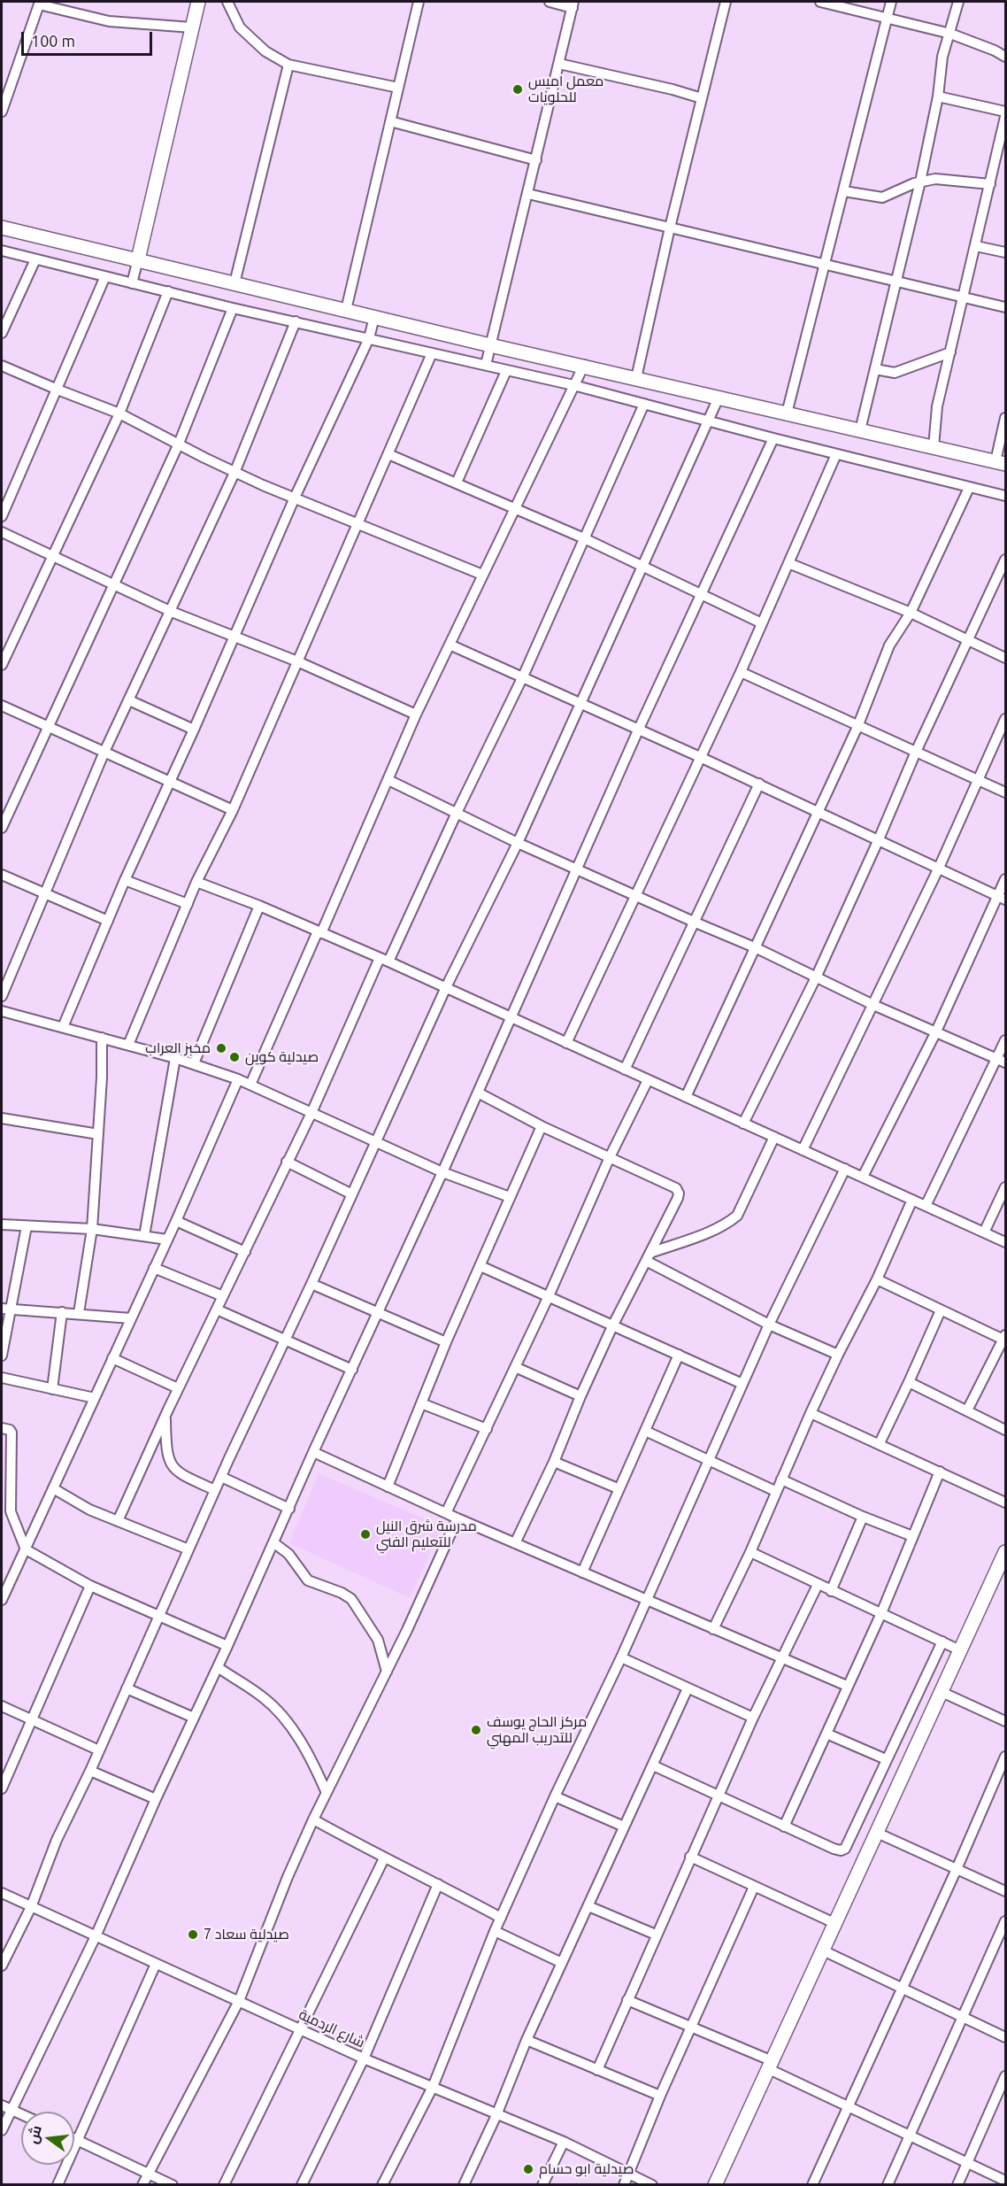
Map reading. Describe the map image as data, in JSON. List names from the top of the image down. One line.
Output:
{"streets":{"street":["شارع الردمية"]},"places":["معمل اميس للحلويات","مخبز العراب","صيدلية كوين","مدرسة شرق النيل للتعليم الفني","مركز الحاج يوسف للتدريب المهني","صيدلية سعاد 7","صيدلية ابو حسام"],"scale_bar":"100 m","north":"left"}
